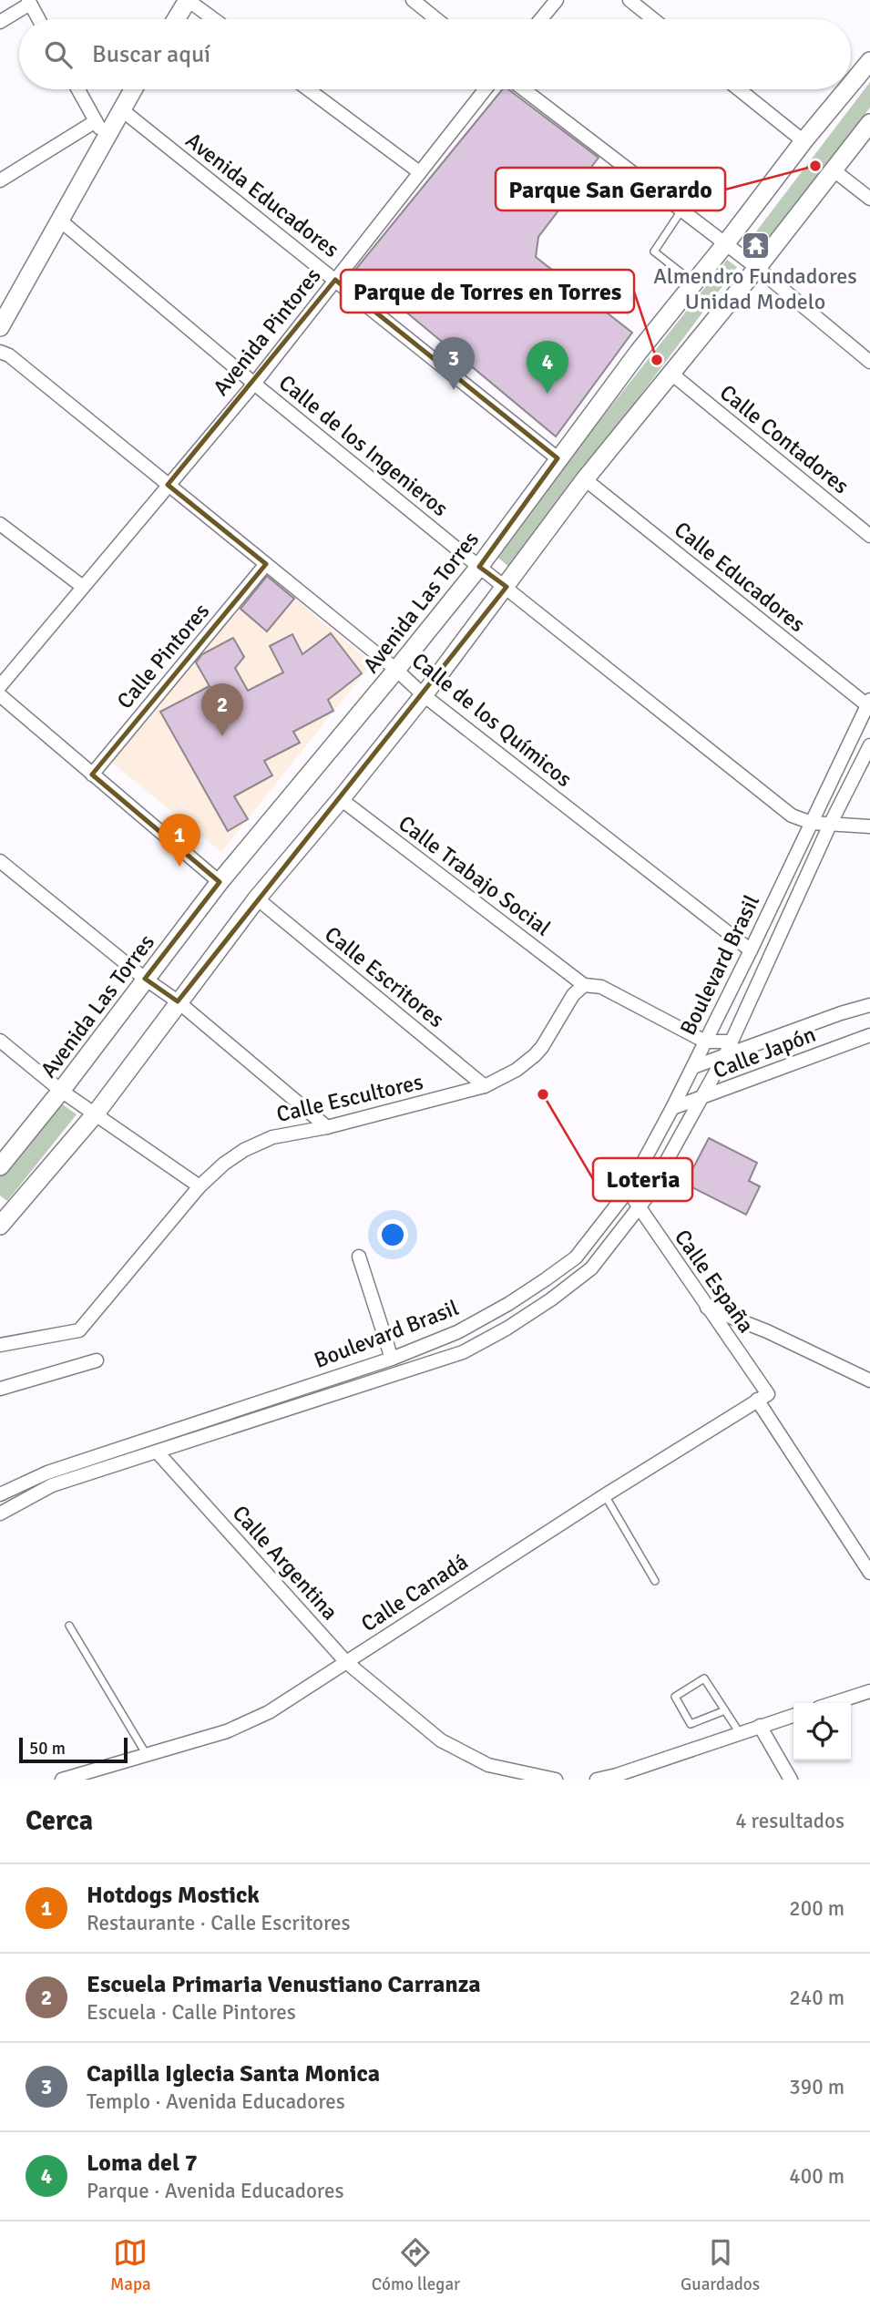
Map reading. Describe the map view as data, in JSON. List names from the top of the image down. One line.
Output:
{"streets":{"main road":["Avenida Las Torres"],"street":["Avenida Educadores","Avenida Pintores","Calle Contadores","Calle de los Ingenieros","Calle Educadores","Calle Pintores","Calle de los Químicos","Calle Trabajo Social","Boulevard Brasil","Calle Escritores","Calle Japón","Calle Escultores","Calle España","Calle Argentina","Calle Canadá"]},"crossings":[["Avenida Educadores","Avenida Pintores"],["Avenida Educadores","Avenida Las Torres"],["Avenida Pintores","Calle de los Ingenieros"],["Avenida Pintores","Calle de los Químicos"],["Calle de los Ingenieros","Avenida Las Torres"],["Calle de los Ingenieros","Boulevard Brasil"],["Calle Educadores","Boulevard Brasil"],["Avenida Las Torres","Calle de los Químicos"],["Calle Pintores","Calle de los Químicos"],["Calle de los Químicos","Boulevard Brasil"],["Calle Trabajo Social","Calle Escultores"],["Boulevard Brasil","Calle Japón"],["Boulevard Brasil","Calle España"],["Boulevard Brasil","Calle Argentina"],["Calle Escritores","Calle Escultores"],["Calle España","Calle Canadá"],["Calle Argentina","Calle Canadá"]],"places":{"other":["Parque San Gerardo","Parque de Torres en Torres","Loteria"],"temple":["Almendro Fundadores Unidad Modelo"]},"scale_bar":"50 m","page":{"search":"Buscar aquí","pins":["3","4","2","1"],"scale":"50 m","heading":["Cerca","4 resultados"],"list":[{"mark":"1","name":"Hotdogs Mostick","note":"Restaurante · Calle Escritores","value":"200 m"},{"mark":"2","name":"Escuela Primaria Venustiano Carranza","note":"Escuela · Calle Pintores","value":"240 m"},{"mark":"3","name":"Capilla Iglecia Santa Monica","note":"Templo · Avenida Educadores","value":"390 m"},{"mark":"4","name":"Loma del 7","note":"Parque · Avenida Educadores","value":"400 m"}],"nav":["Mapa","Cómo llegar","Guardados"]}}
